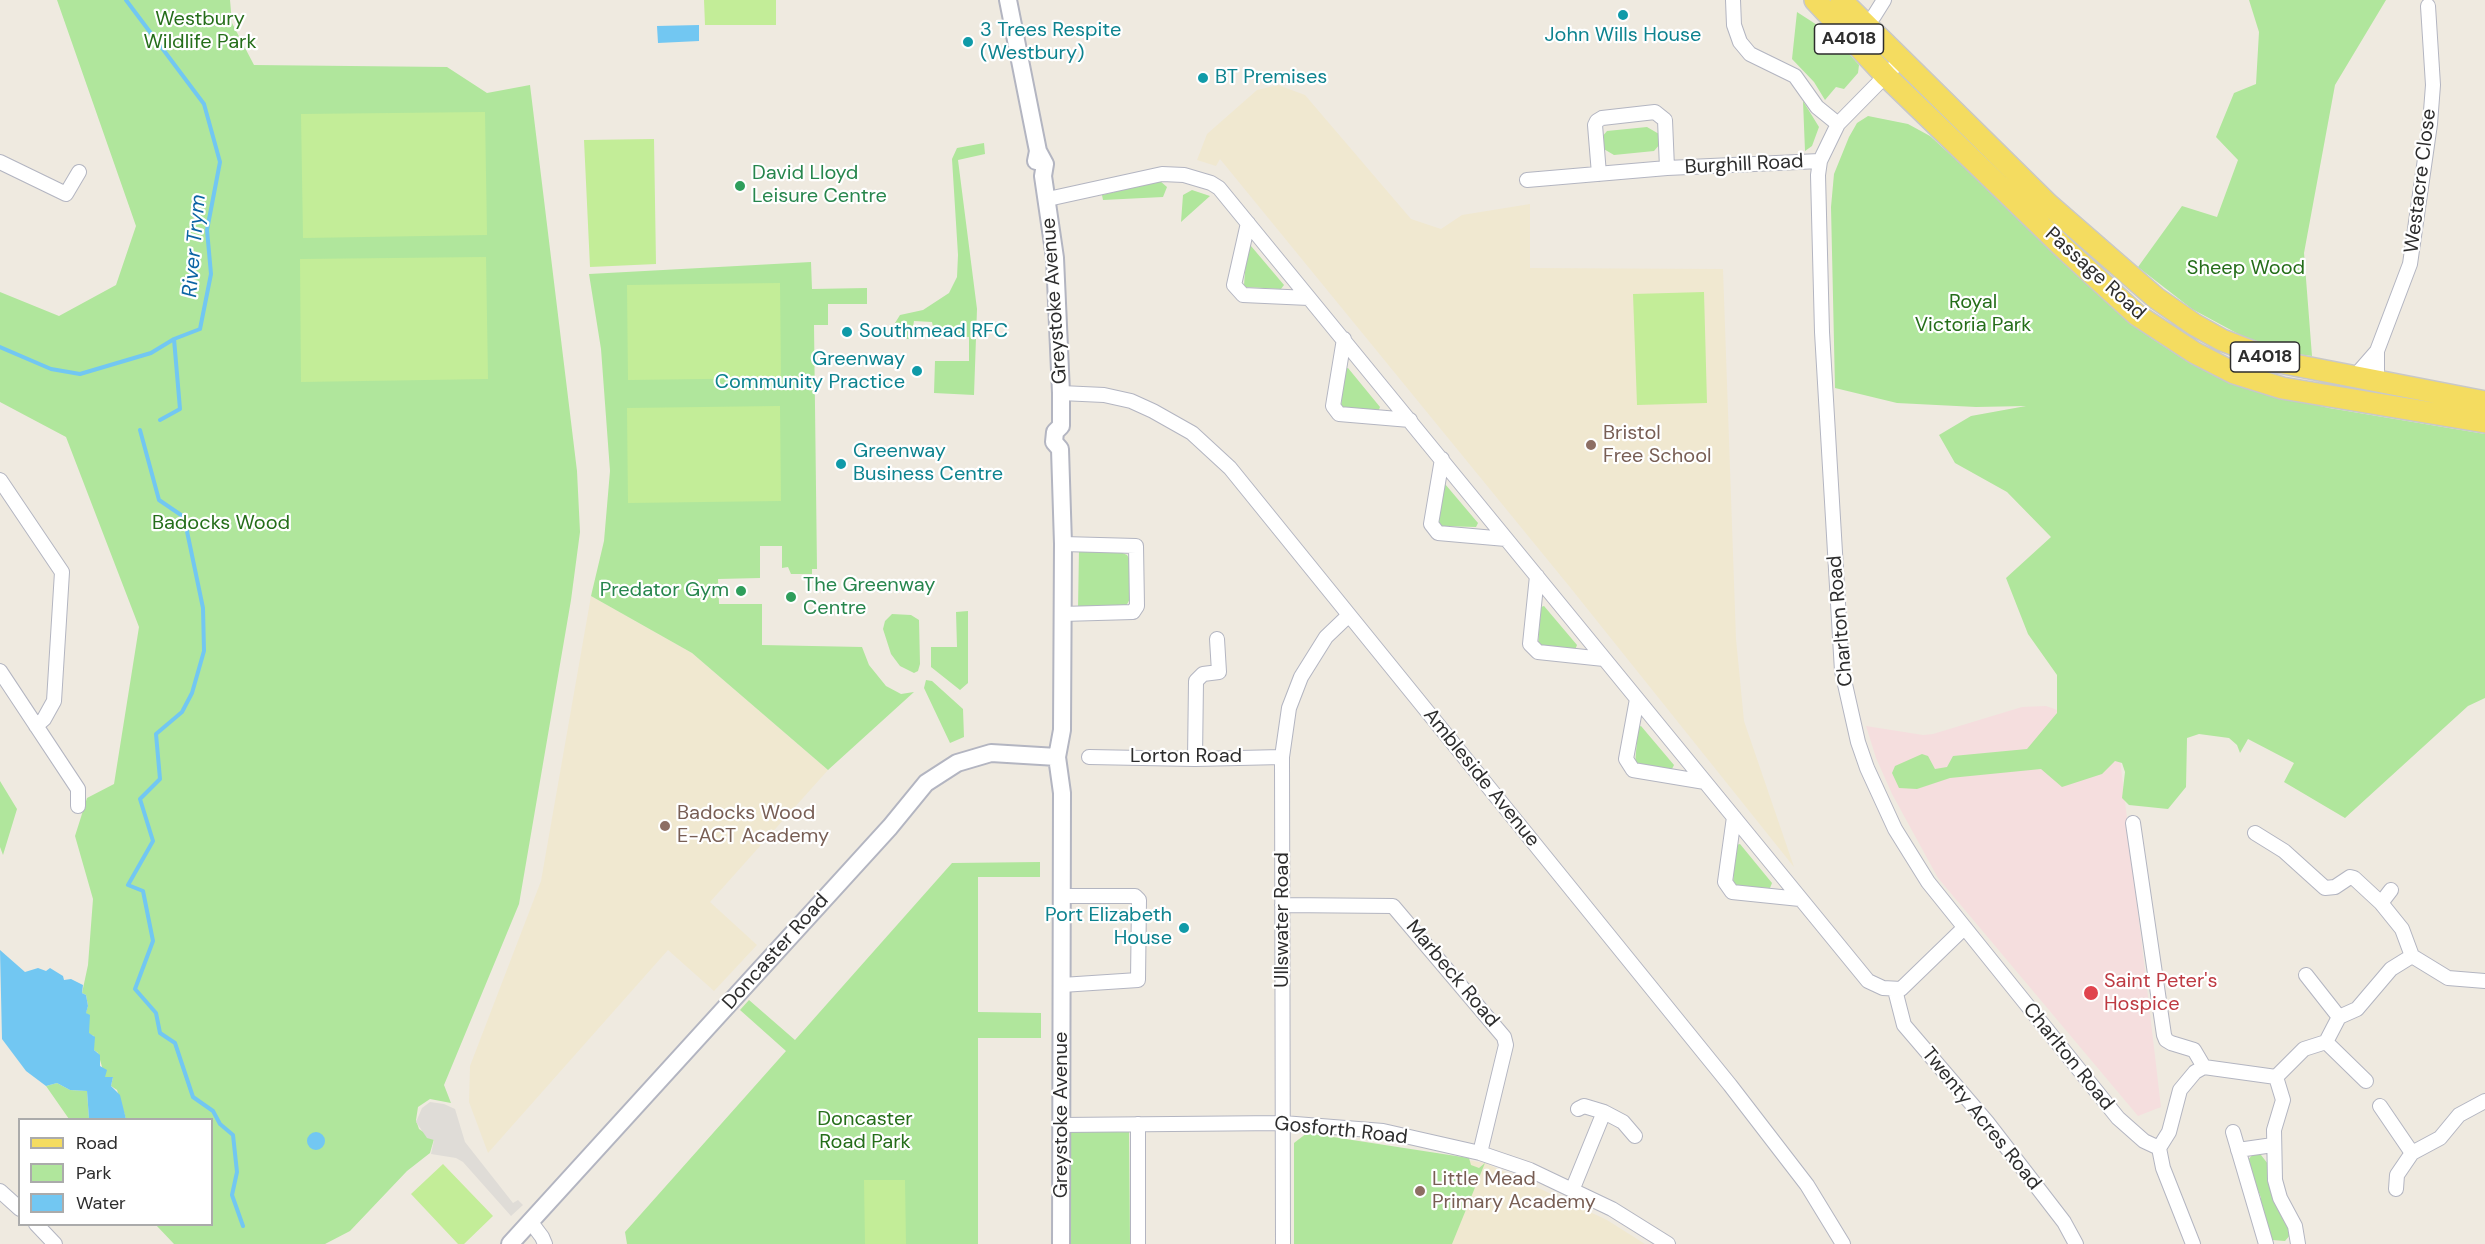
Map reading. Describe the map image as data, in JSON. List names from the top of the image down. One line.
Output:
{"streets":{"main road":["A4018","Passage Road"],"street":["Burghill Road","Westacre Close","Greystoke Avenue","Charlton Road","Lorton Road","Ambleside Avenue","Ullswater Road","Doncaster Road","Marbeck Road","Twenty Acres Road","Gosforth Road"]},"crossings":[["Burghill Road","Charlton Road"],["Westacre Close","Passage Road"],["Passage Road","Charlton Road"],["Greystoke Avenue","Ambleside Avenue"],["Greystoke Avenue","Doncaster Road"],["Greystoke Avenue","Gosforth Road"],["Lorton Road","Ullswater Road"],["Ambleside Avenue","Ullswater Road"],["Ullswater Road","Marbeck Road"],["Ullswater Road","Gosforth Road"],["Marbeck Road","Gosforth Road"]],"water":["River Trym"],"parks":["Westbury Wildlife Park","Sheep Wood","Royal Victoria Park","Badocks Wood","Doncaster Road Park"],"places":["John Wills House","3 Trees Respite (Westbury)","BT Premises","David Lloyd Leisure Centre","Southmead RFC","Greenway Community Practice","Bristol Free School","Greenway Business Centre","Predator Gym","The Greenway Centre","Badocks Wood E-ACT Academy","Port Elizabeth House","Saint Peter's Hospice","Little Mead Primary Academy"],"legend":["Road","Park","Water"]}
